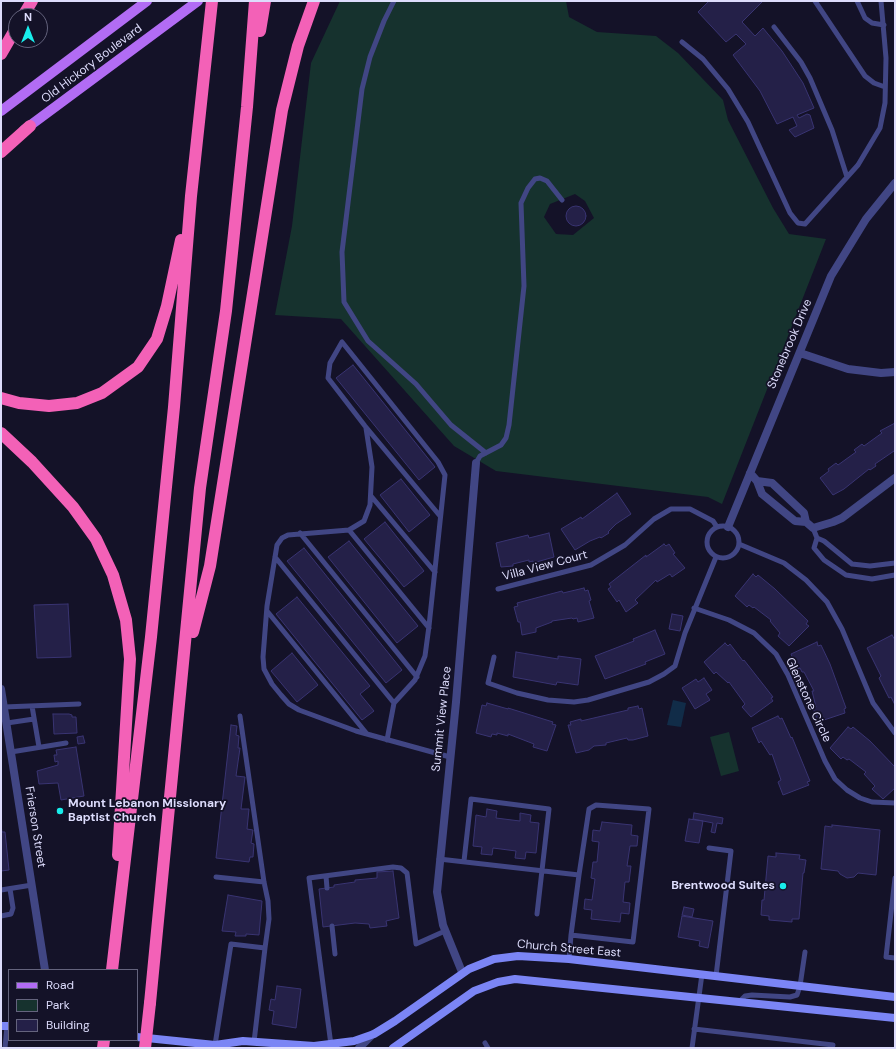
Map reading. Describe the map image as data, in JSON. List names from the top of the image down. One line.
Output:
{"streets":{"main road":["Old Hickory Boulevard","Church Street East"],"street":["Stonebrook Drive","Summit View Place","Frierson Street"],"lane":["Villa View Court","Glenstone Circle"]},"crossings":[["Stonebrook Drive","Villa View Court"],["Summit View Place","Church Street East"]],"places":["Mount Lebanon Missionary Baptist Church","Brentwood Suites"],"legend":["Road","Park","Building"],"north":"top"}
